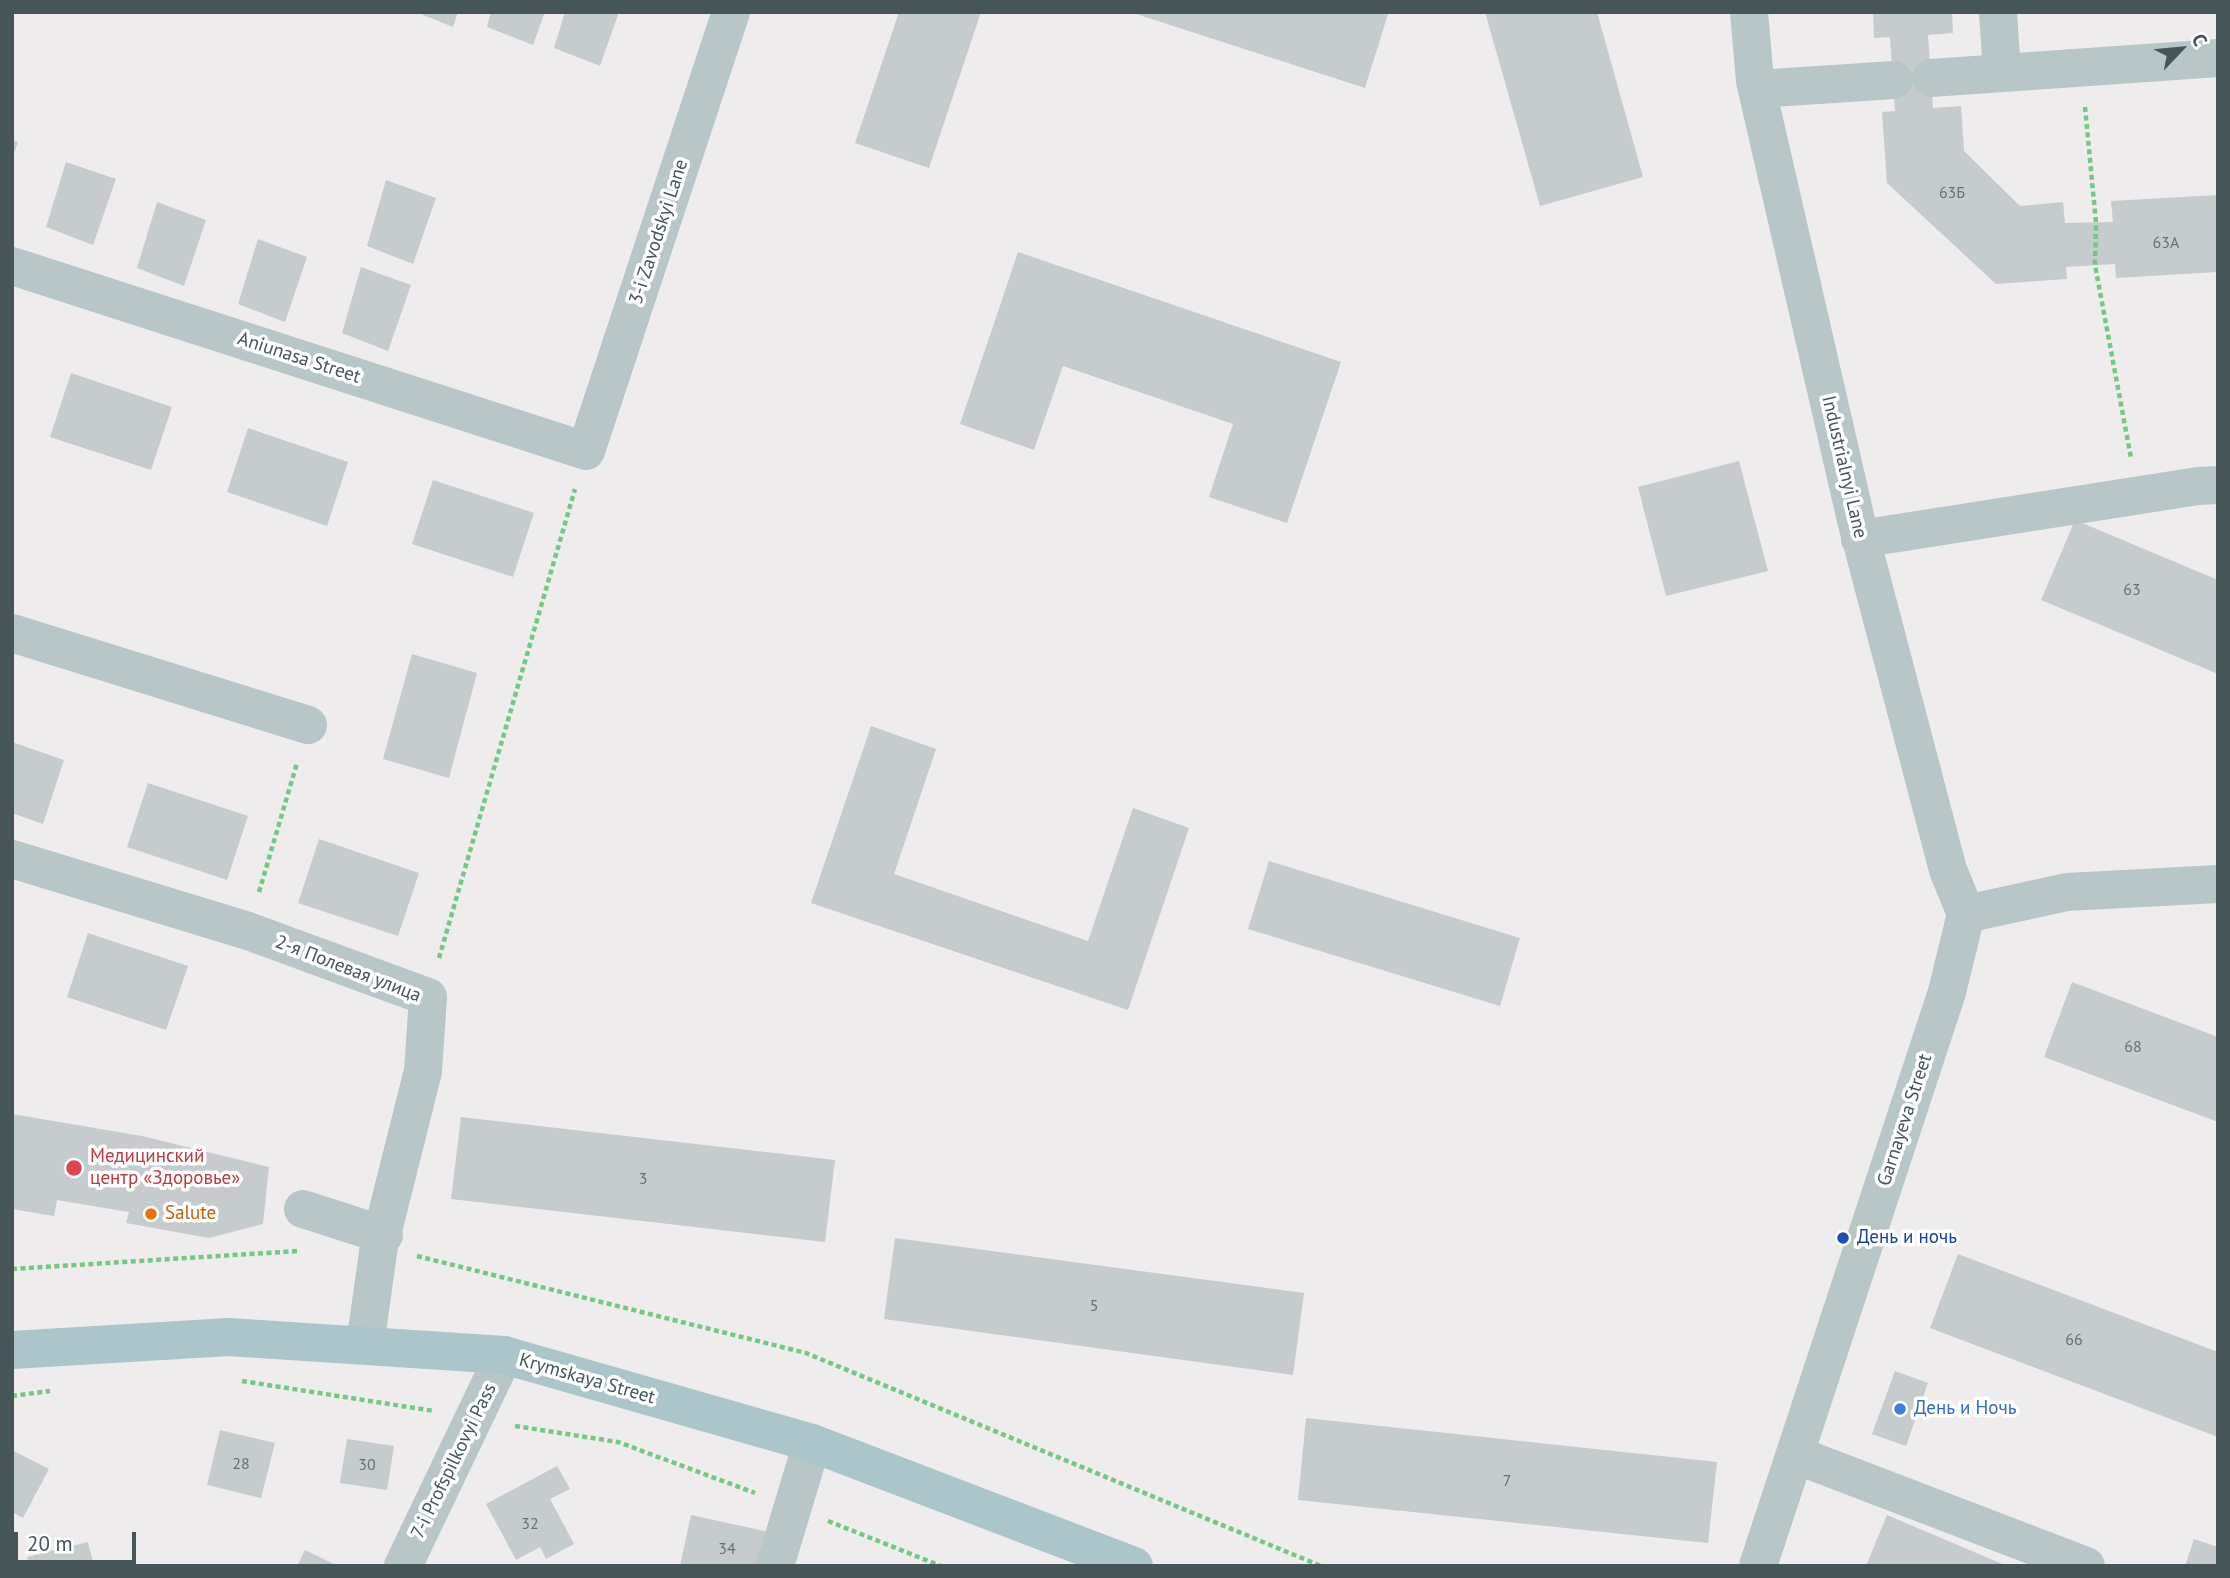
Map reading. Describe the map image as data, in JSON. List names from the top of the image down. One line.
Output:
{"streets":{"main road":["Krymskaya Street"],"street":["3-i Zavodskyi Lane","Aniunasa Street","Industrialnyi Lane","2-я Полевая улица","Garnayeva Street","7-i Profspilkovyi Pass"]},"crossings":[["3-i Zavodskyi Lane","Aniunasa Street"],["Industrialnyi Lane","Garnayeva Street"],["2-я Полевая улица","Krymskaya Street"],["Krymskaya Street","7-i Profspilkovyi Pass"]],"places":["Медицинский центр «Здоровье»","Salute","День и ночь","День и Ночь"],"house_numbers":["63Б","63А","63","68","3","5","66","28","30","7","32","34"],"scale_bar":"20 m","north":"top right"}
